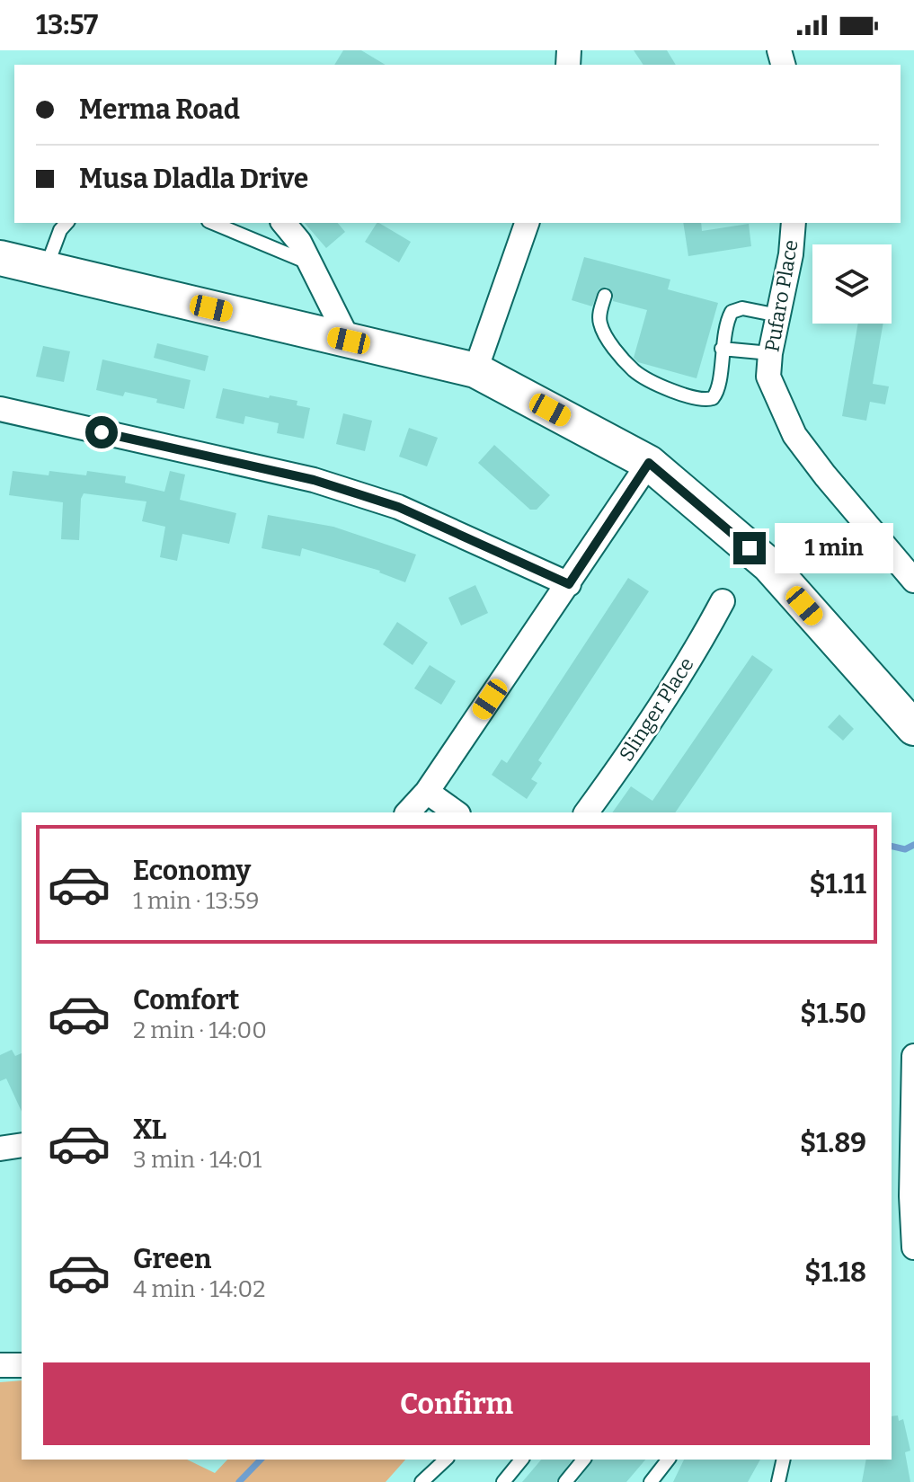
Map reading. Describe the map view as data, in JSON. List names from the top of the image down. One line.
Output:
{"streets":{"street":["Pufaro Place","Slinger Place"]},"page":{"status":"13:57","banner":["Merma Road","Musa Dladla Drive"],"bubble":"1 min","list":[{"name":"Economy","note":"1 min · 13:59","value":"$1.11"},{"name":"Comfort","note":"2 min · 14:00","value":"$1.50"},{"name":"XL","note":"3 min · 14:01","value":"$1.89"},{"name":"Green","note":"4 min · 14:02","value":"$1.18"}],"buttons":"Confirm"}}
